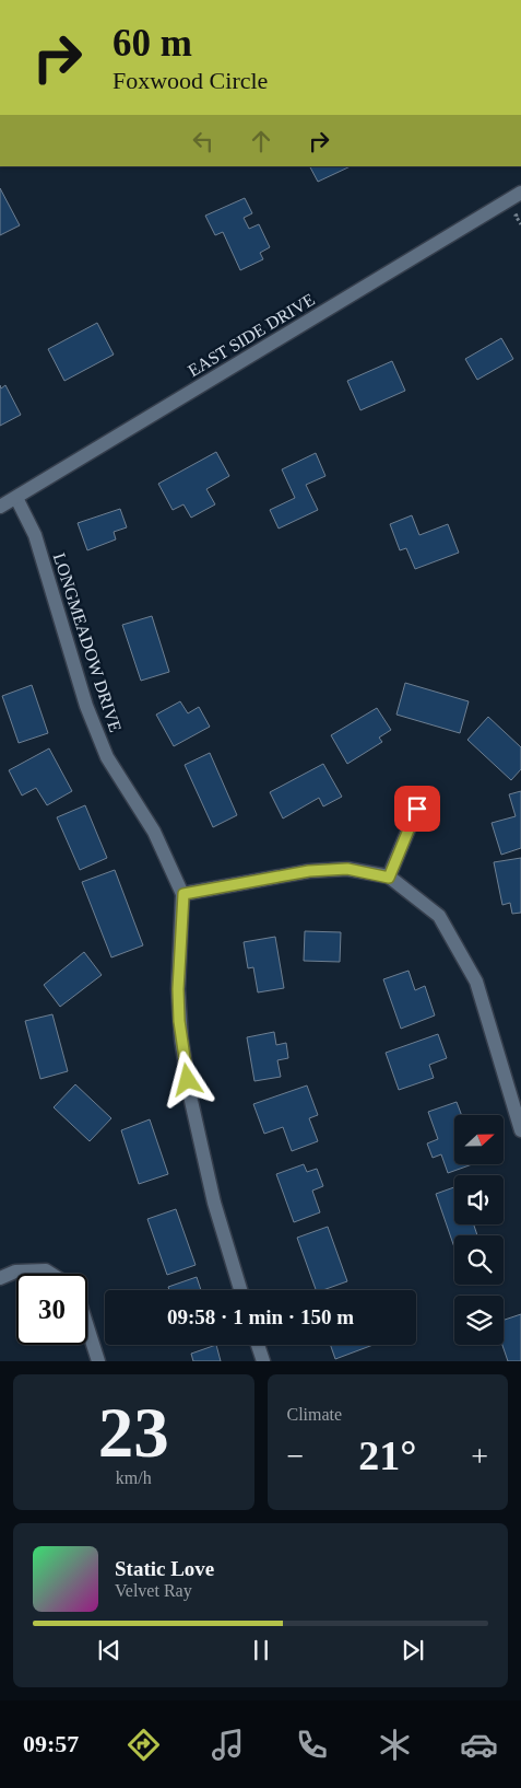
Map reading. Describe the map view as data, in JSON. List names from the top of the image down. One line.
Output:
{"streets":{"street":["EAST SIDE DRIVE","LONGMEADOW DRIVE"]},"crossings":[["EAST SIDE DRIVE","LONGMEADOW DRIVE"]],"north":"right","page":{"turn":["60 m","Foxwood Circle"],"limit":"30","trip":"09:58 · 1 min · 150 m","tile":[["23","km/h"],"Climate"],"heat":["−","21°","+"],"song":["Static Love","Velvet Ray"],"tabs":"09:57"}}
